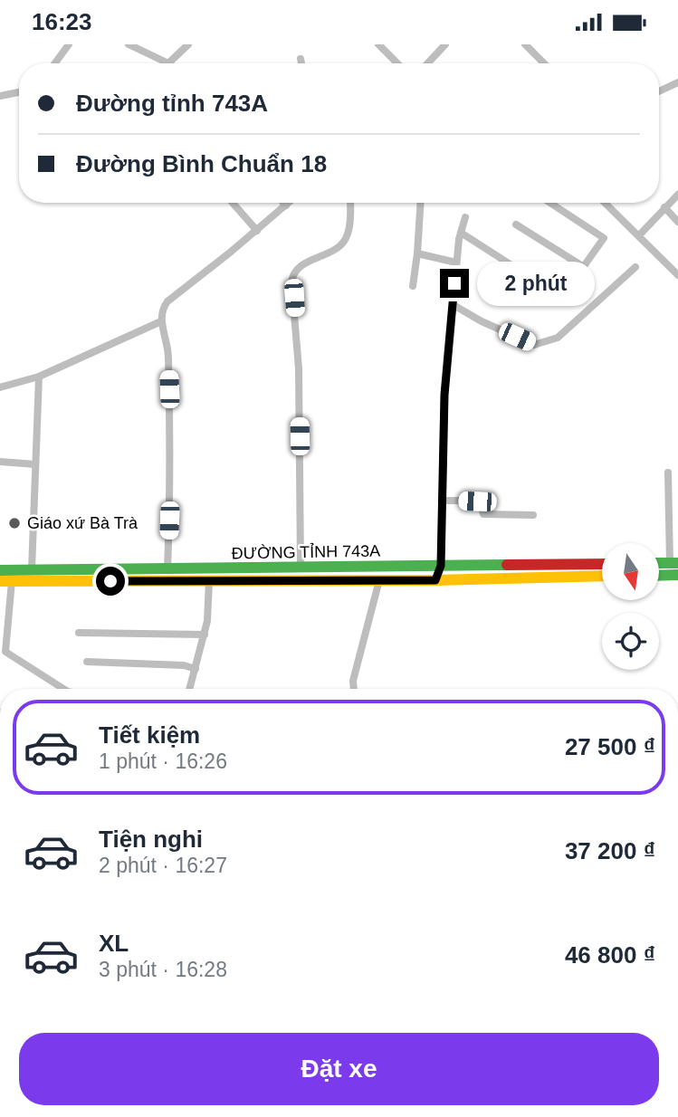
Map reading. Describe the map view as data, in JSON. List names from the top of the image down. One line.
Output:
{"streets":{"main road":["ĐƯỜNG TỈNH 743A"]},"places":["Giáo xứ Bà Trà"],"north":"bottom","page":{"status":"16:23","banner":["Đường tỉnh 743A","Đường Bình Chuẩn 18"],"bubble":"2 phút","list":[{"name":"Tiết kiệm","note":"1 phút · 16:26","value":"27 500 ₫"},{"name":"Tiện nghi","note":"2 phút · 16:27","value":"37 200 ₫"},{"name":"XL","note":"3 phút · 16:28","value":"46 800 ₫"}],"buttons":"Đặt xe"}}
